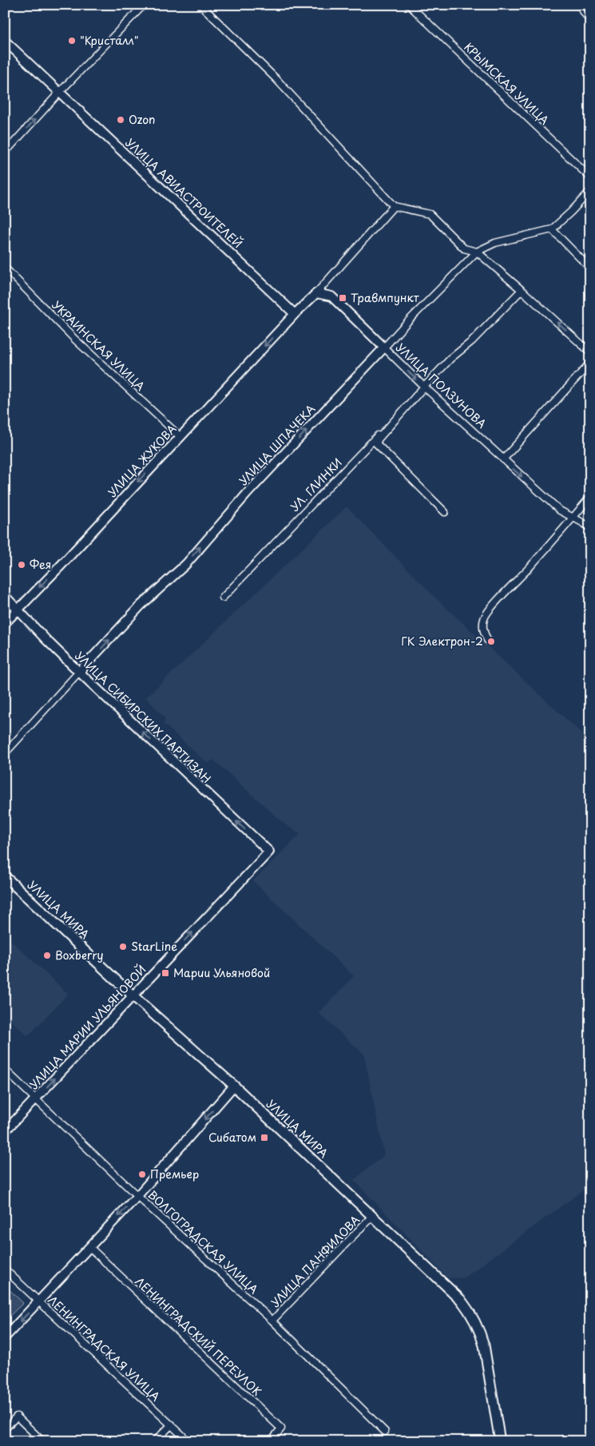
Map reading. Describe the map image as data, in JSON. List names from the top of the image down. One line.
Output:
{"streets":{"main road":["УЛИЦА МИРА"],"street":["КРЫМСКАЯ УЛИЦА","УЛИЦА АВИАСТРОИТЕЛЕЙ","УКРАИНСКАЯ УЛИЦА","УЛИЦА ПОЛЗУНОВА","УЛИЦА ШПАЧЕКА","УЛИЦА ЖУКОВА","УЛ. ГЛИНКИ","УЛИЦА СИБИРСКИХ ПАРТИЗАН","УЛИЦА МАРИИ УЛЬЯНОВОЙ","ВОЛГОГРАДСКАЯ УЛИЦА","УЛИЦА ПАНФИЛОВА","ЛЕНИНГРАДСКИЙ ПЕРЕУЛОК","ЛЕНИНГРАДСКАЯ УЛИЦА"]},"crossings":[["УЛИЦА АВИАСТРОИТЕЛЕЙ","УЛИЦА ЖУКОВА"],["УКРАИНСКАЯ УЛИЦА","УЛИЦА ЖУКОВА"],["УЛИЦА ПОЛЗУНОВА","УЛИЦА ШПАЧЕКА"],["УЛИЦА ПОЛЗУНОВА","УЛ. ГЛИНКИ"],["УЛИЦА ШПАЧЕКА","УЛИЦА СИБИРСКИХ ПАРТИЗАН"],["УЛИЦА ЖУКОВА","УЛИЦА СИБИРСКИХ ПАРТИЗАН"],["УЛИЦА СИБИРСКИХ ПАРТИЗАН","УЛИЦА МАРИИ УЛЬЯНОВОЙ"],["УЛИЦА МИРА","УЛИЦА МАРИИ УЛЬЯНОВОЙ"],["УЛИЦА МИРА","УЛИЦА ПАНФИЛОВА"],["УЛИЦА МАРИИ УЛЬЯНОВОЙ","ВОЛГОГРАДСКАЯ УЛИЦА"],["ВОЛГОГРАДСКАЯ УЛИЦА","УЛИЦА ПАНФИЛОВА"]],"one_way":["УЛИЦА ПОЛЗУНОВА","УЛИЦА ШПАЧЕКА","УЛИЦА ЖУКОВА","УЛИЦА СИБИРСКИХ ПАРТИЗАН","УЛИЦА МАРИИ УЛЬЯНОВОЙ"],"places":{"other":["\"Кристалл\"","Ozon","Фея","ГК Электрон-2","StarLine","Boxberry","Премьер"],"transit":["Травмпункт","Марии Ульяновой","Сибатом"]}}
